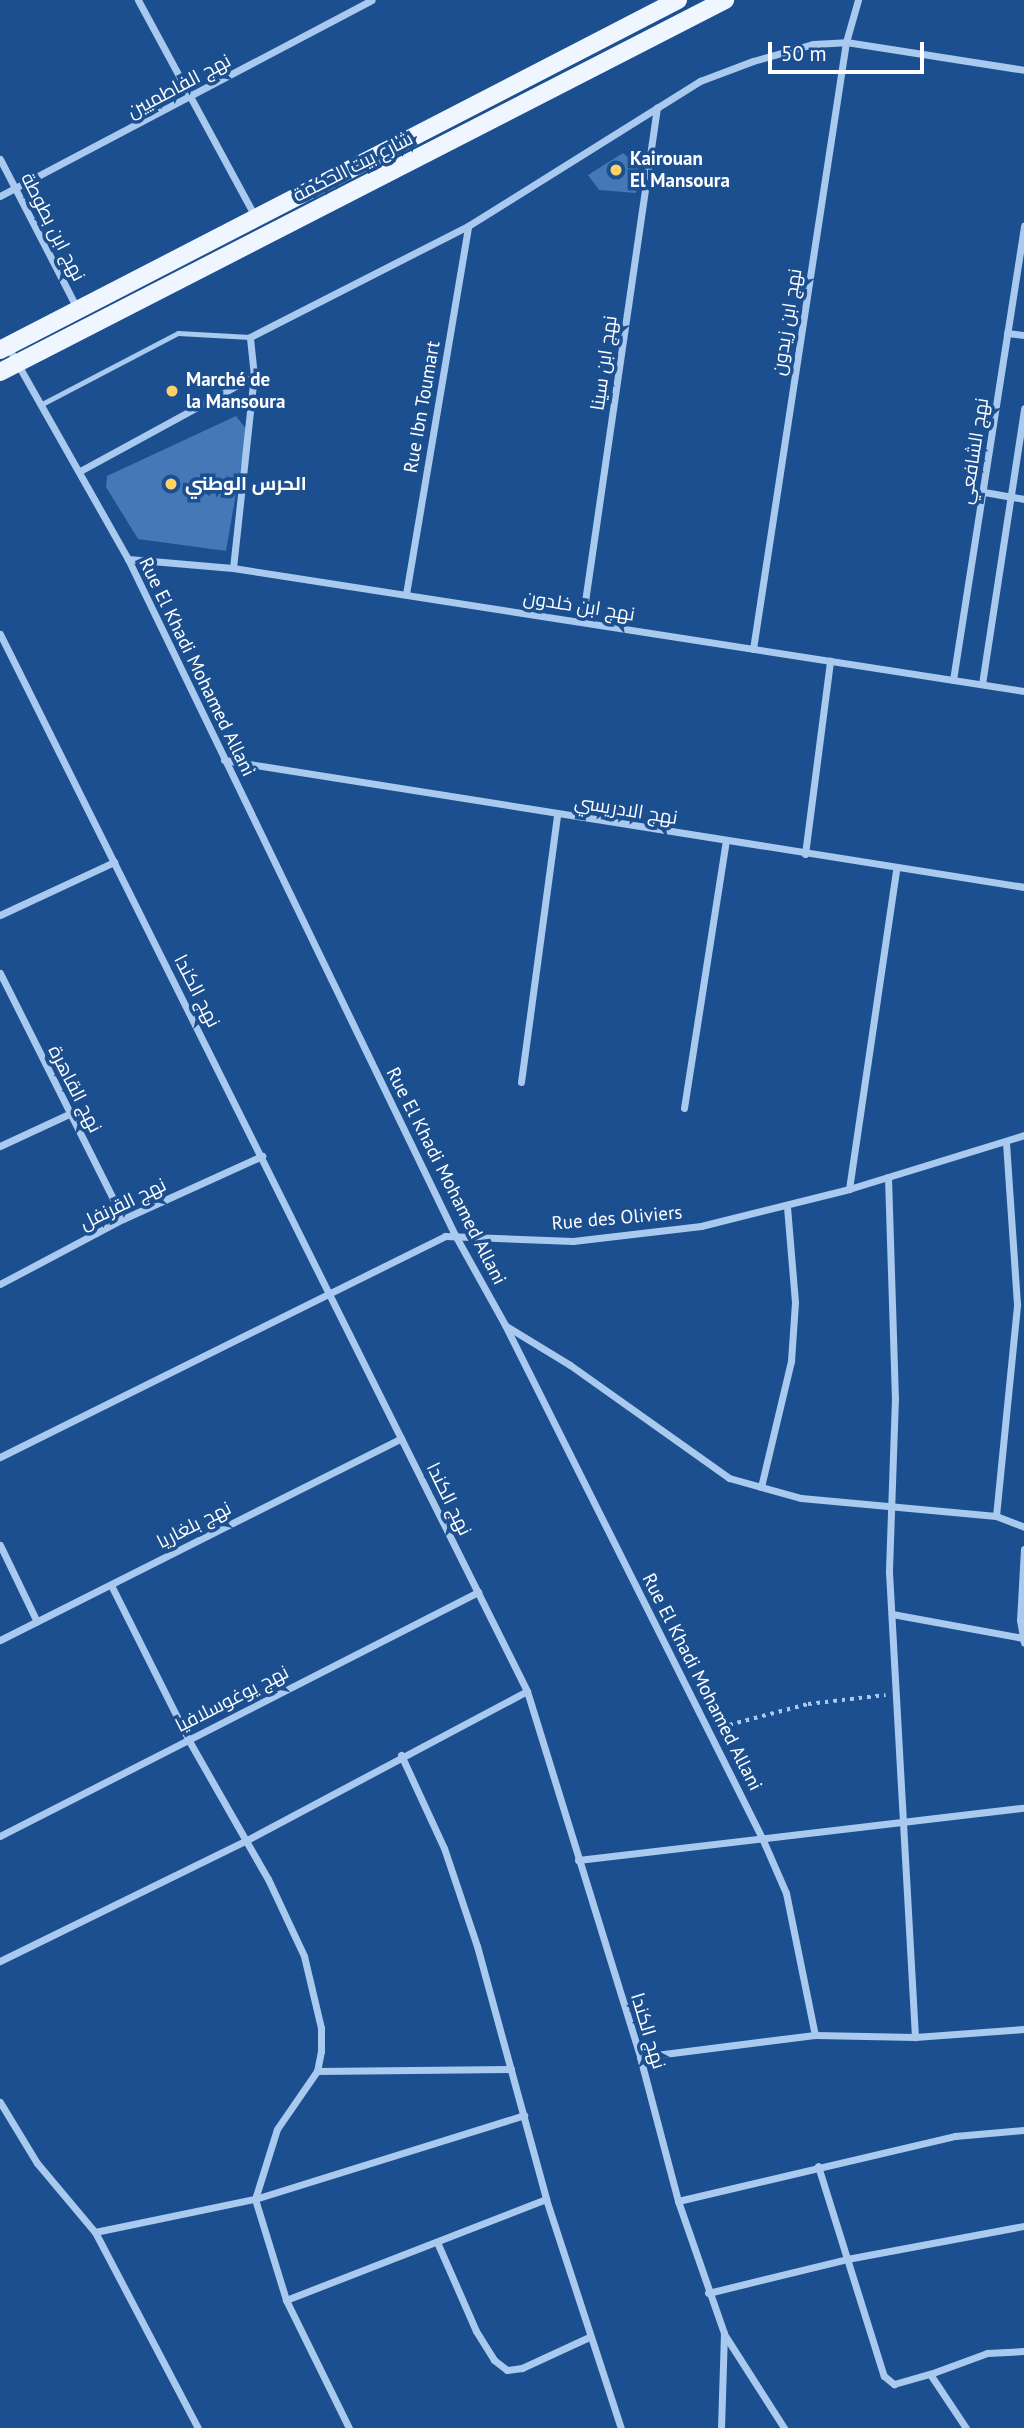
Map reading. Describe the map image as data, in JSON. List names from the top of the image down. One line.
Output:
{"streets":{"main road":["شارع بيت الحكمة"],"street":["نهج الفاطميين","نهج ابن بطوطة","نهج ابن زيدون","نهج ابن سينا","Rue Ibn Toumart","نهج الشافعي","نهج ابن خلدون","Rue El Khadi Mohamed Allani","نهج الادريسي","نهج الكندا","نهج القاهرة","نهج القرنفل","Rue des Oliviers","نهج بلغاريا","نهج يوغوسلافيا"]},"crossings":[["نهج الفاطميين","نهج ابن بطوطة"],["شارع بيت الحكمة","نهج ابن بطوطة"],["شارع بيت الحكمة","Rue El Khadi Mohamed Allani"],["نهج ابن زيدون","نهج ابن خلدون"],["نهج ابن سينا","نهج ابن خلدون"],["Rue Ibn Toumart","نهج ابن خلدون"],["نهج الشافعي","نهج ابن خلدون"],["نهج ابن خلدون","Rue El Khadi Mohamed Allani"],["Rue El Khadi Mohamed Allani","نهج الادريسي"],["Rue El Khadi Mohamed Allani","Rue des Oliviers"],["نهج الكندا","نهج القرنفل"],["نهج الكندا","Rue des Oliviers"],["نهج الكندا","نهج بلغاريا"],["نهج الكندا","نهج يوغوسلافيا"],["نهج القاهرة","نهج القرنفل"]],"places":["Kairouan El Mansoura","Marché de la Mansoura","الحرس الوطني"],"scale_bar":"50 m"}
